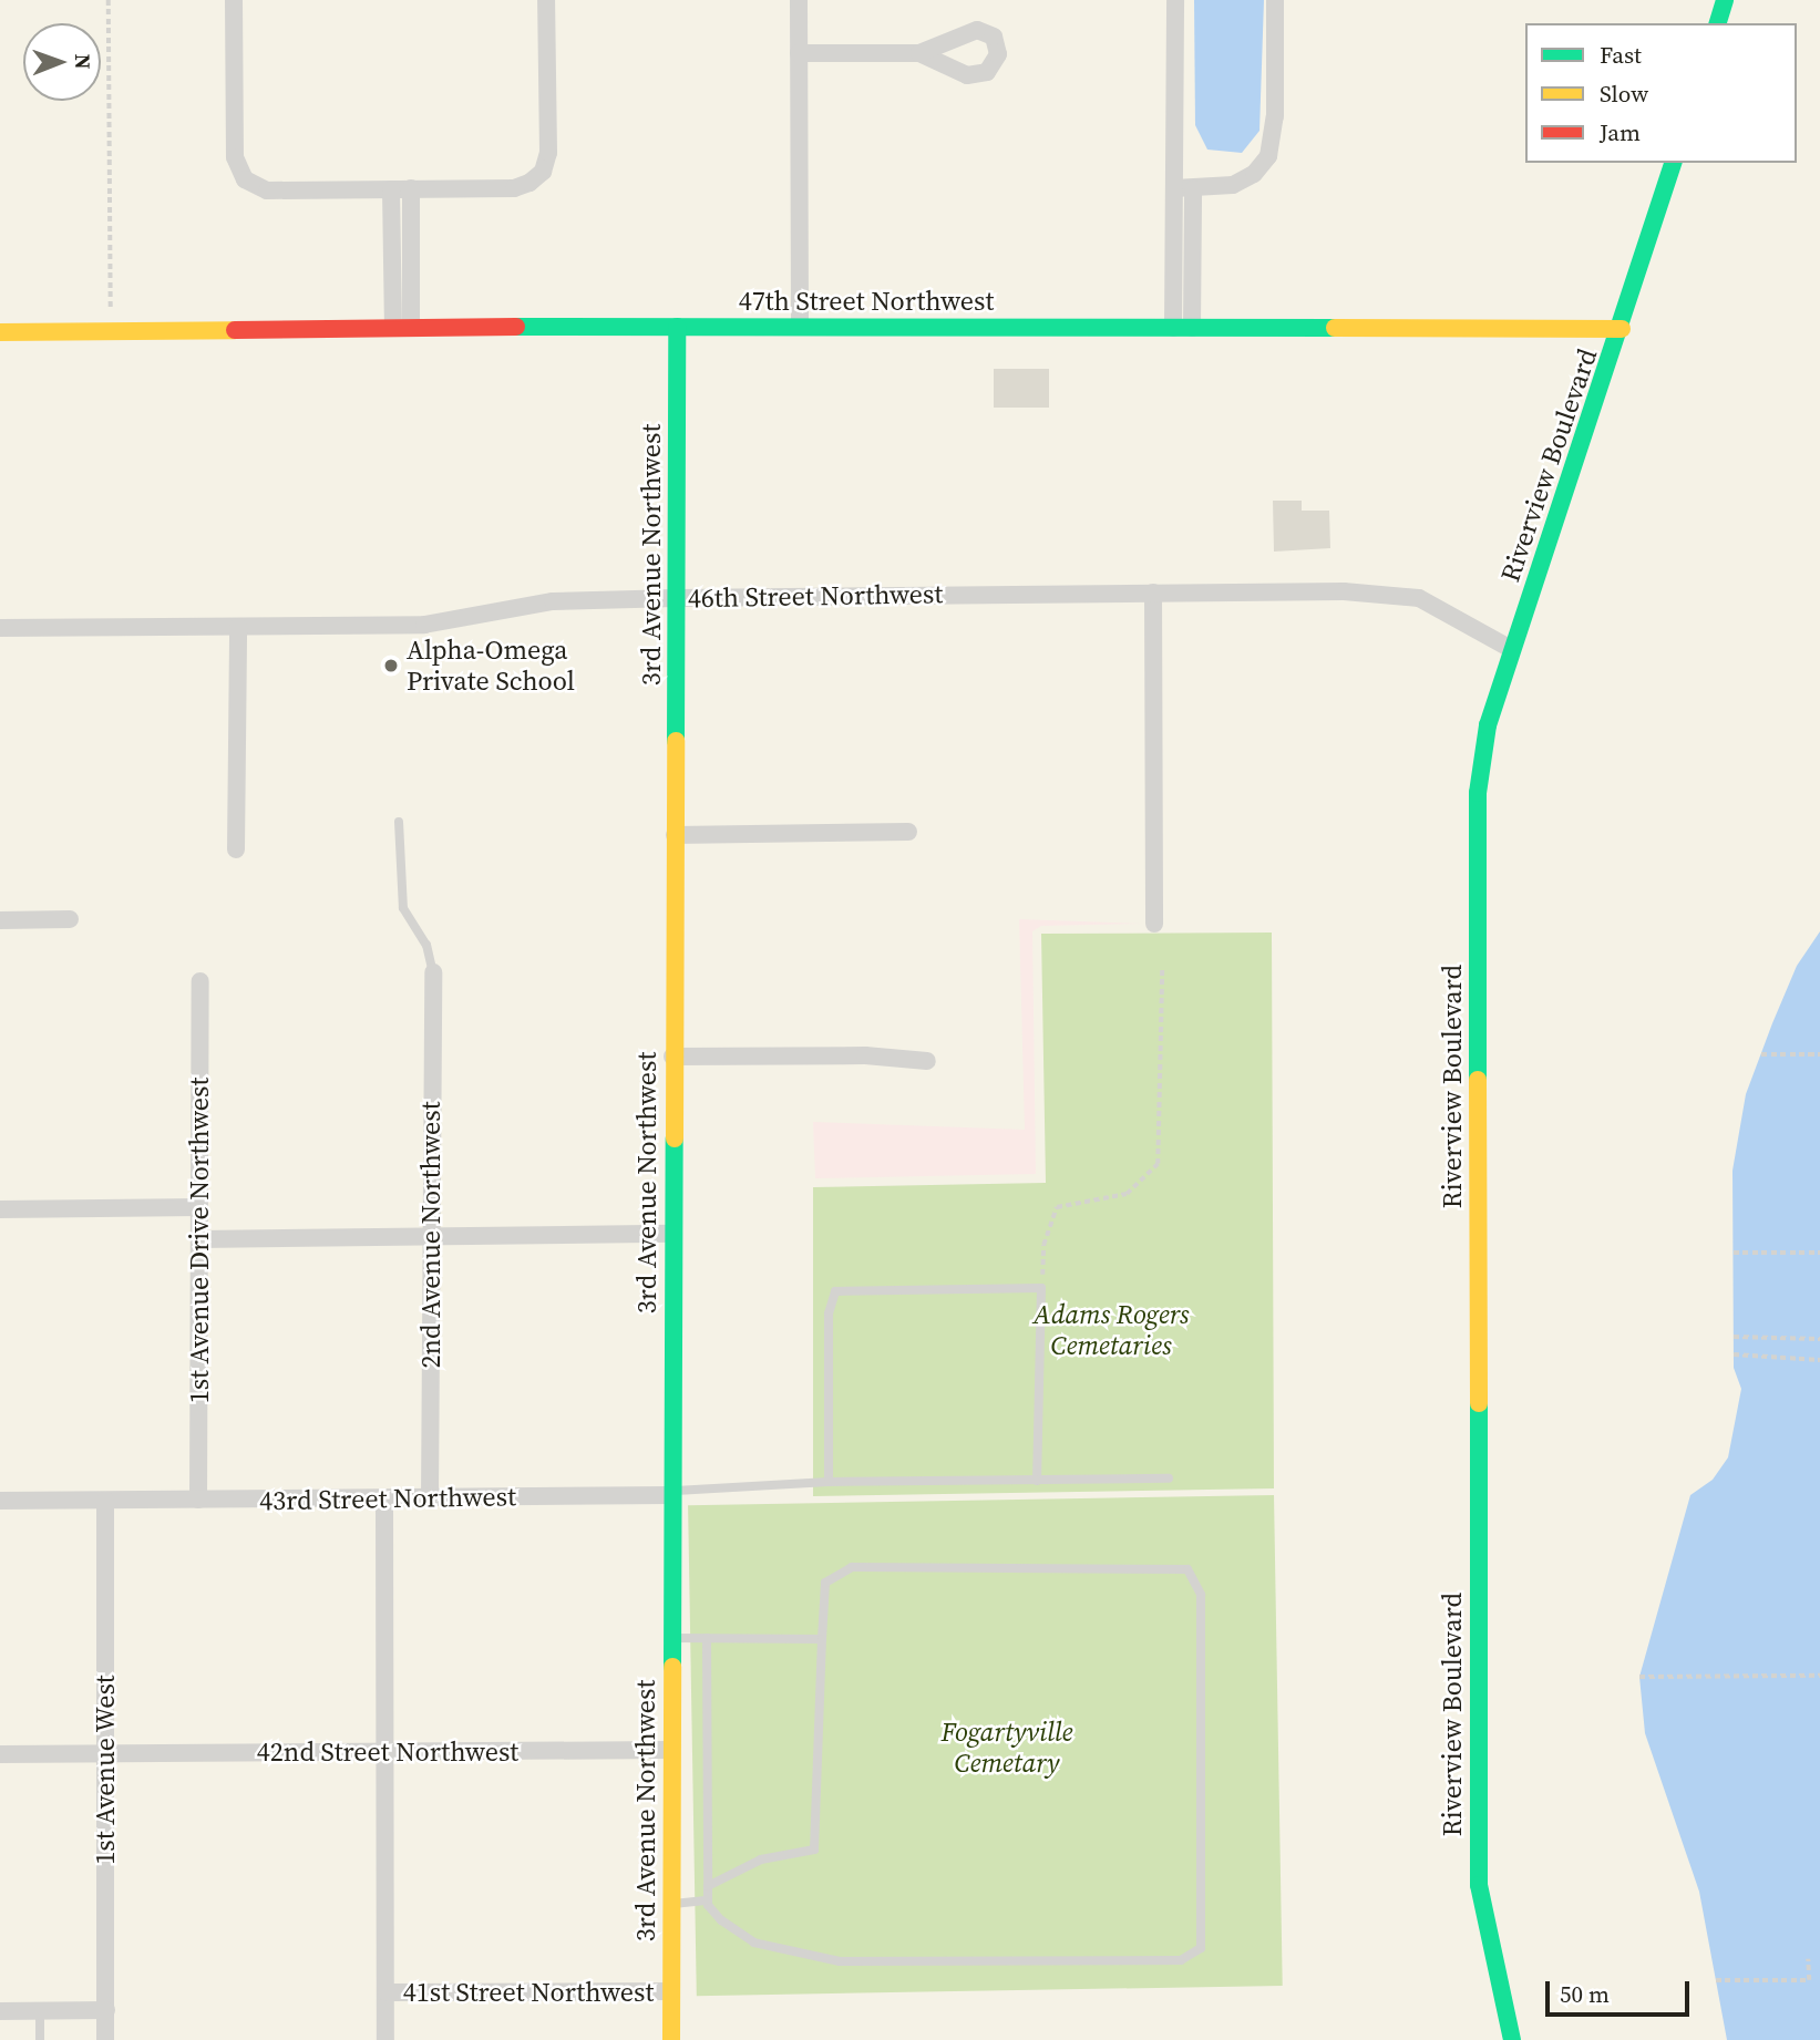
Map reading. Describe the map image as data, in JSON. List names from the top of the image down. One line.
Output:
{"streets":{"street":["47th Street Northwest","Riverview Boulevard","3rd Avenue Northwest","46th Street Northwest","2nd Avenue Northwest","1st Avenue Drive Northwest","43rd Street Northwest","42nd Street Northwest","1st Avenue West","41st Street Northwest"]},"crossings":[["47th Street Northwest","Riverview Boulevard"],["47th Street Northwest","3rd Avenue Northwest"],["Riverview Boulevard","46th Street Northwest"],["3rd Avenue Northwest","46th Street Northwest"],["3rd Avenue Northwest","43rd Street Northwest"],["3rd Avenue Northwest","42nd Street Northwest"],["3rd Avenue Northwest","41st Street Northwest"],["2nd Avenue Northwest","43rd Street Northwest"],["1st Avenue Drive Northwest","43rd Street Northwest"],["43rd Street Northwest","1st Avenue West"],["42nd Street Northwest","1st Avenue West"]],"parks":["Adams Rogers Cemetaries","Fogartyville Cemetary"],"places":["Alpha-Omega Private School"],"legend":["Fast","Slow","Jam"],"scale_bar":"50 m","north":"right"}
